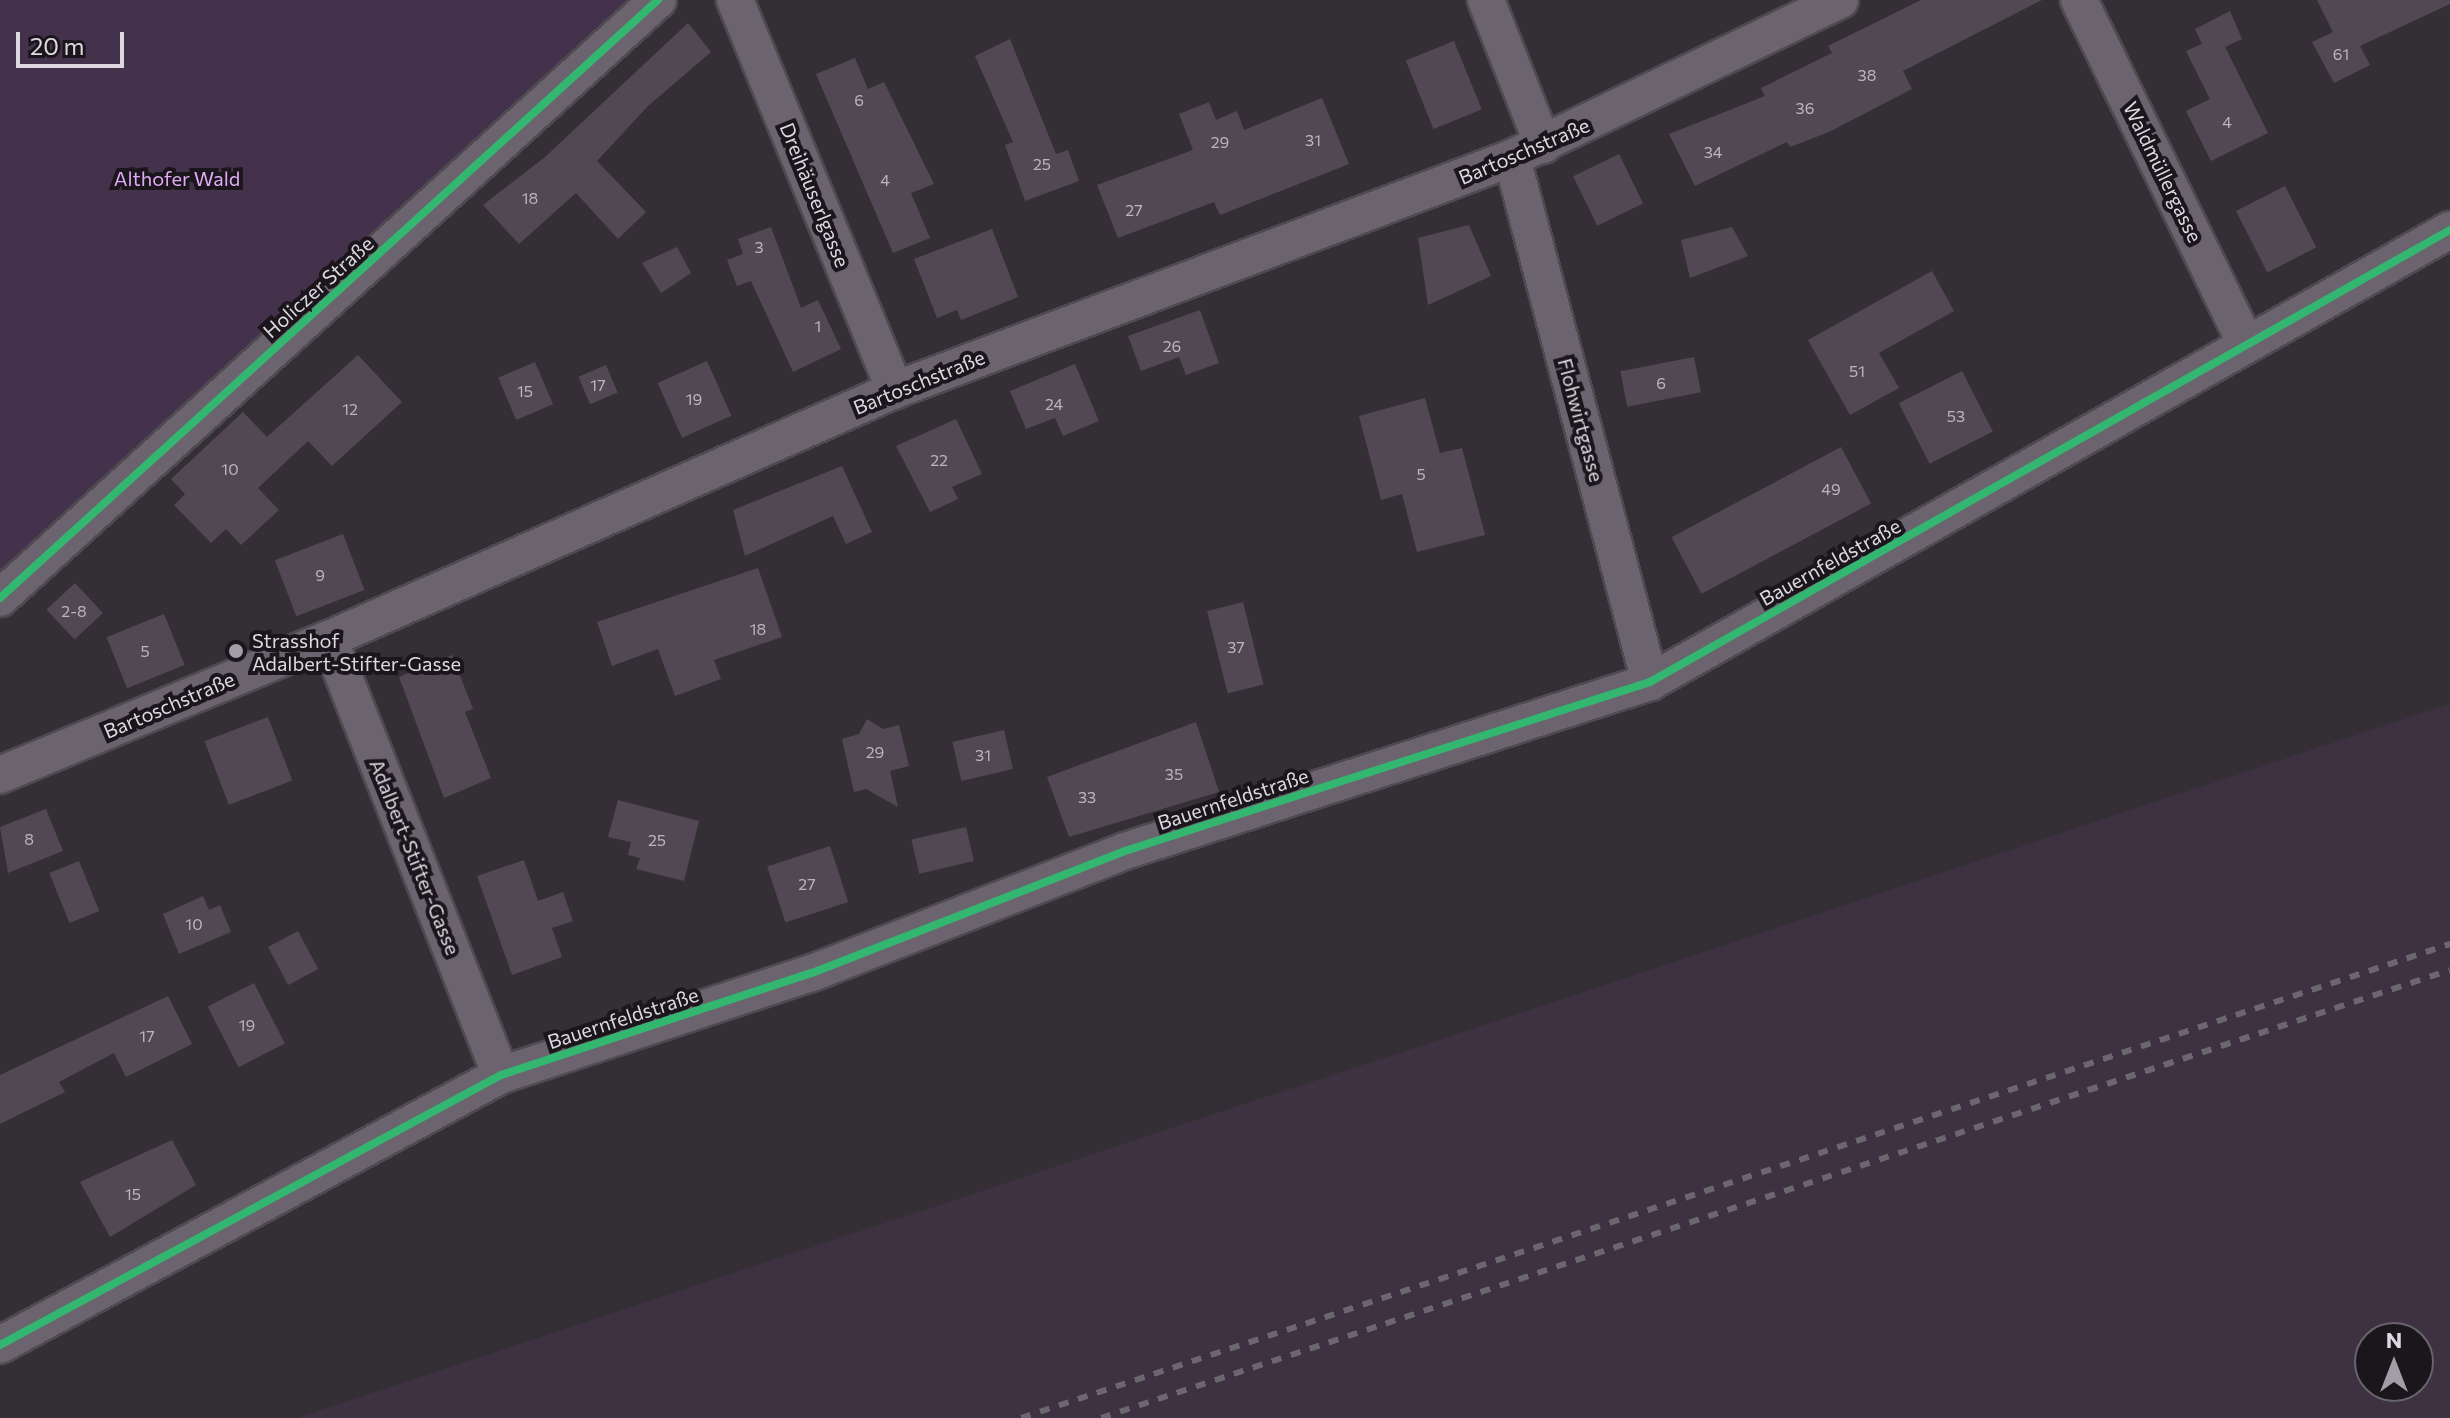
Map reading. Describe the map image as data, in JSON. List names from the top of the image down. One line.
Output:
{"streets":{"street":["Bartoschstraße","Waldmüllergasse","Dreihäuserlgasse","Holiczer Straße","Flohwirtgasse","Bauernfeldstraße","Adalbert-Stifter-Gasse"]},"crossings":[["Bartoschstraße","Dreihäuserlgasse"],["Bartoschstraße","Flohwirtgasse"],["Bartoschstraße","Adalbert-Stifter-Gasse"],["Waldmüllergasse","Bauernfeldstraße"],["Flohwirtgasse","Bauernfeldstraße"],["Bauernfeldstraße","Adalbert-Stifter-Gasse"]],"parks":["Althofer Wald"],"places":["Strasshof Adalbert-Stifter-Gasse"],"house_numbers":["61","38","6","36","4","31","29","34","25","4","18","27","3","1","26","51","6","17","15","19","24","12","53","22","10","5","49","9","2-8","18","37","5","29","31","35","33","8","25","27","10","19","17","15"],"scale_bar":"20 m","north":"top"}
